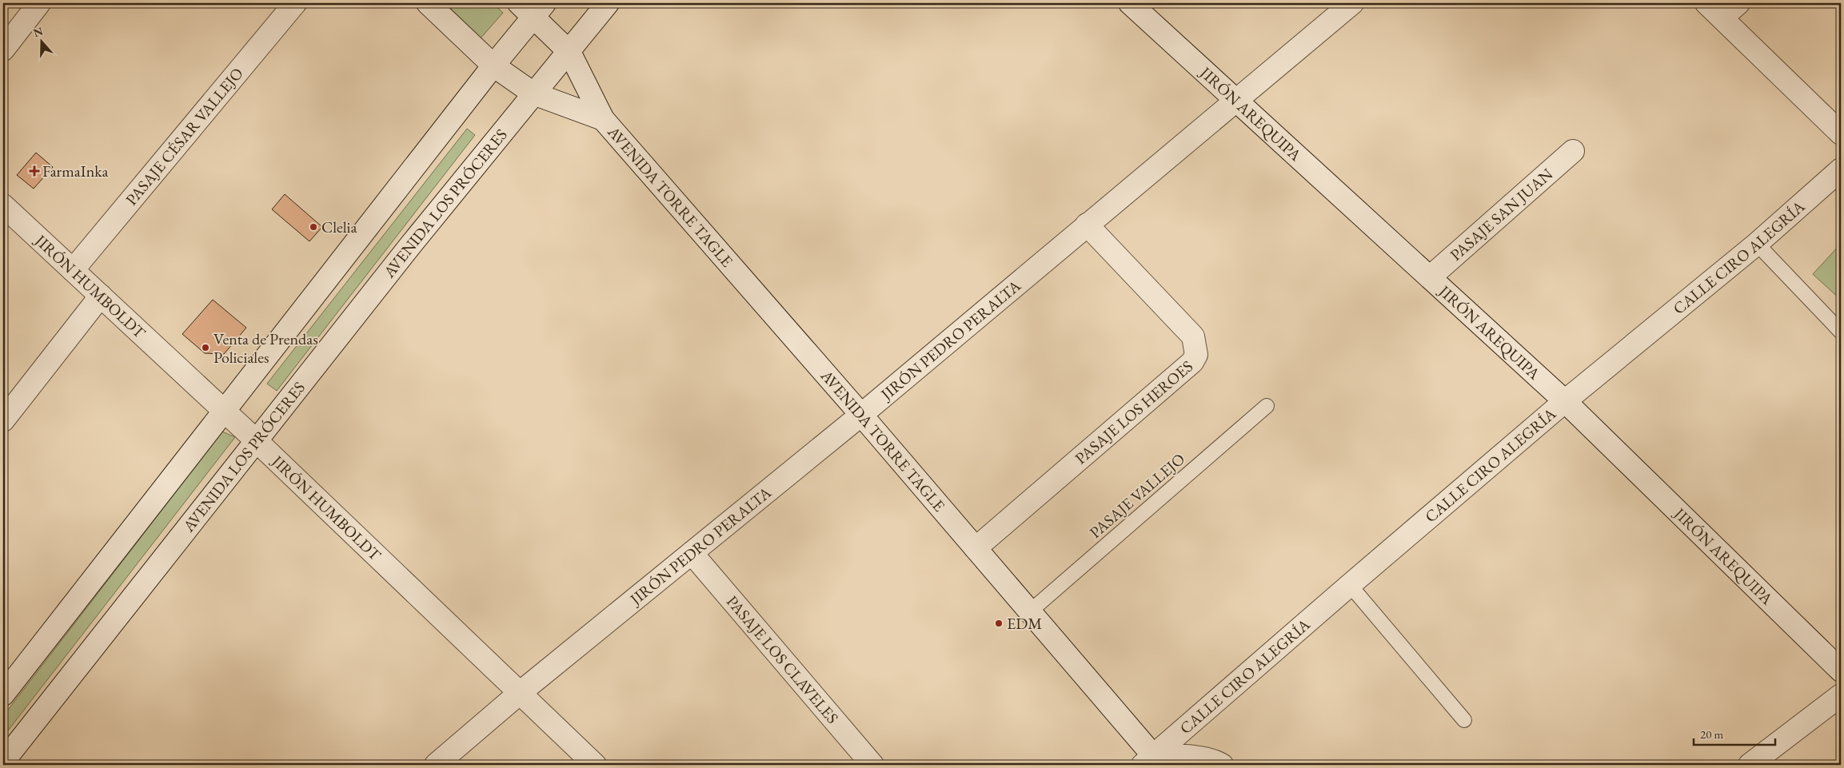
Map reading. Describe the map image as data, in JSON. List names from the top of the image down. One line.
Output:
{"streets":{"street":["JIRÓN AREQUIPA","PASAJE CÉSAR VALLEJO","AVENIDA TORRE TAGLE","AVENIDA LOS PRÓCERES","PASAJE SAN JUAN","CALLE CIRO ALEGRÍA","JIRÓN HUMBOLDT","JIRÓN PEDRO PERALTA","PASAJE LOS HEROES","PASAJE LOS CLAVELES"],"lane":["PASAJE VALLEJO"]},"crossings":[["JIRÓN AREQUIPA","PASAJE SAN JUAN"],["JIRÓN AREQUIPA","CALLE CIRO ALEGRÍA"],["JIRÓN AREQUIPA","JIRÓN PEDRO PERALTA"],["PASAJE CÉSAR VALLEJO","JIRÓN HUMBOLDT"],["AVENIDA TORRE TAGLE","AVENIDA LOS PRÓCERES"],["AVENIDA TORRE TAGLE","CALLE CIRO ALEGRÍA"],["AVENIDA TORRE TAGLE","JIRÓN PEDRO PERALTA"],["AVENIDA TORRE TAGLE","PASAJE LOS HEROES"],["AVENIDA TORRE TAGLE","PASAJE VALLEJO"],["AVENIDA LOS PRÓCERES","JIRÓN HUMBOLDT"],["JIRÓN HUMBOLDT","JIRÓN PEDRO PERALTA"],["JIRÓN PEDRO PERALTA","PASAJE LOS HEROES"],["JIRÓN PEDRO PERALTA","PASAJE LOS CLAVELES"]],"places":{"health":["FarmaInka"],"other":["Clelia","Venta de Prendas Policiales","EDM"]},"scale_bar":"20 m","north":"top"}
